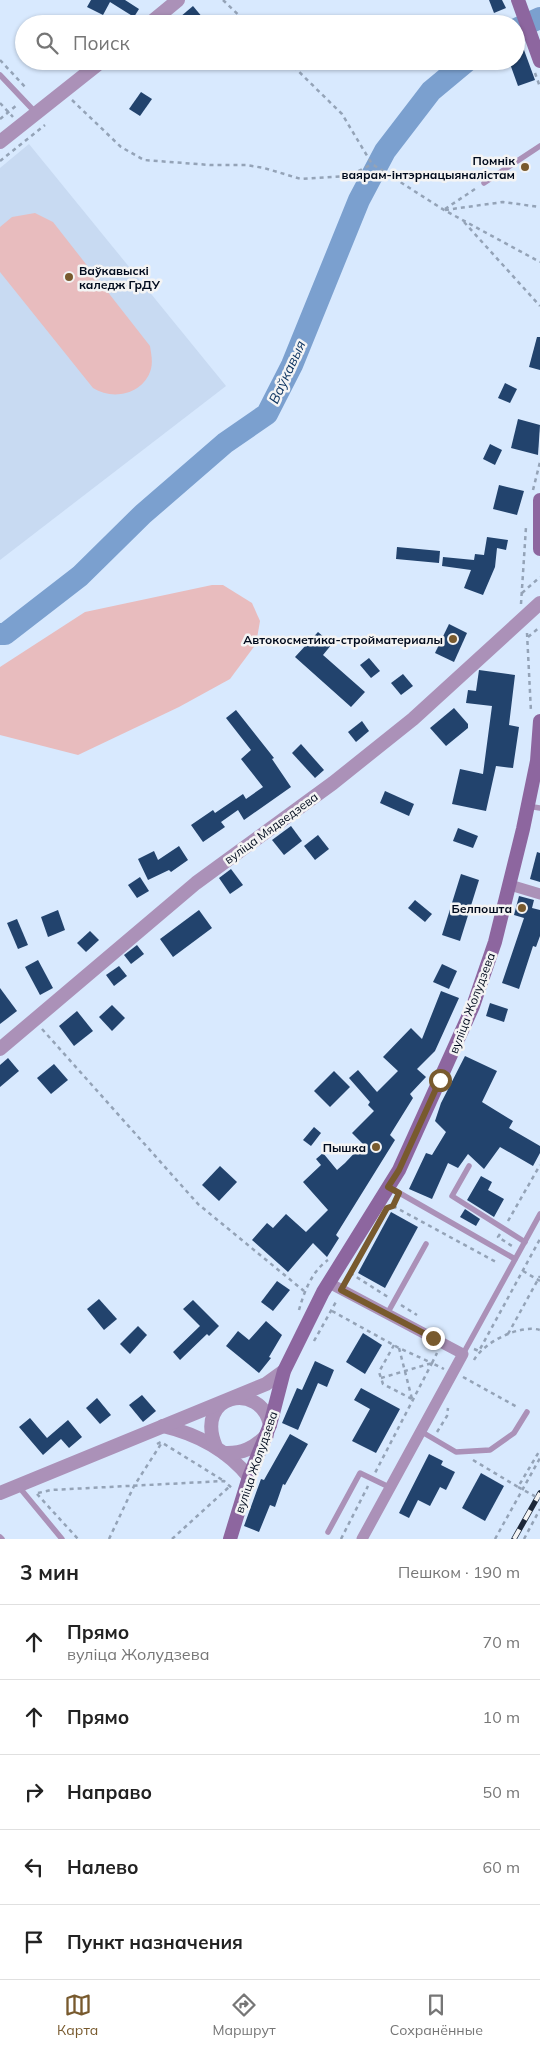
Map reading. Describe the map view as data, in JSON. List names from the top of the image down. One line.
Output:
{"streets":{"main road":["вуліца Жолудзева"],"street":["вуліца Мядведзева"]},"water":["Ваўкавыя"],"places":["Помнік ваярам-інтэрнацыяналістам","Ваўкавыскі каледж ГрДУ","Автокосметика-стройматериалы","Белпошта","Пышка"],"page":{"search":"Поиск","heading":["3 мин","Пешком · 190 m"],"list":[["Прямо","вуліца Жолудзева","70 m"],["Прямо","10 m"],["Направо","50 m"],["Налево","60 m"],"Пункт назначения"],"nav":["Карта","Маршрут","Сохранённые"]}}
